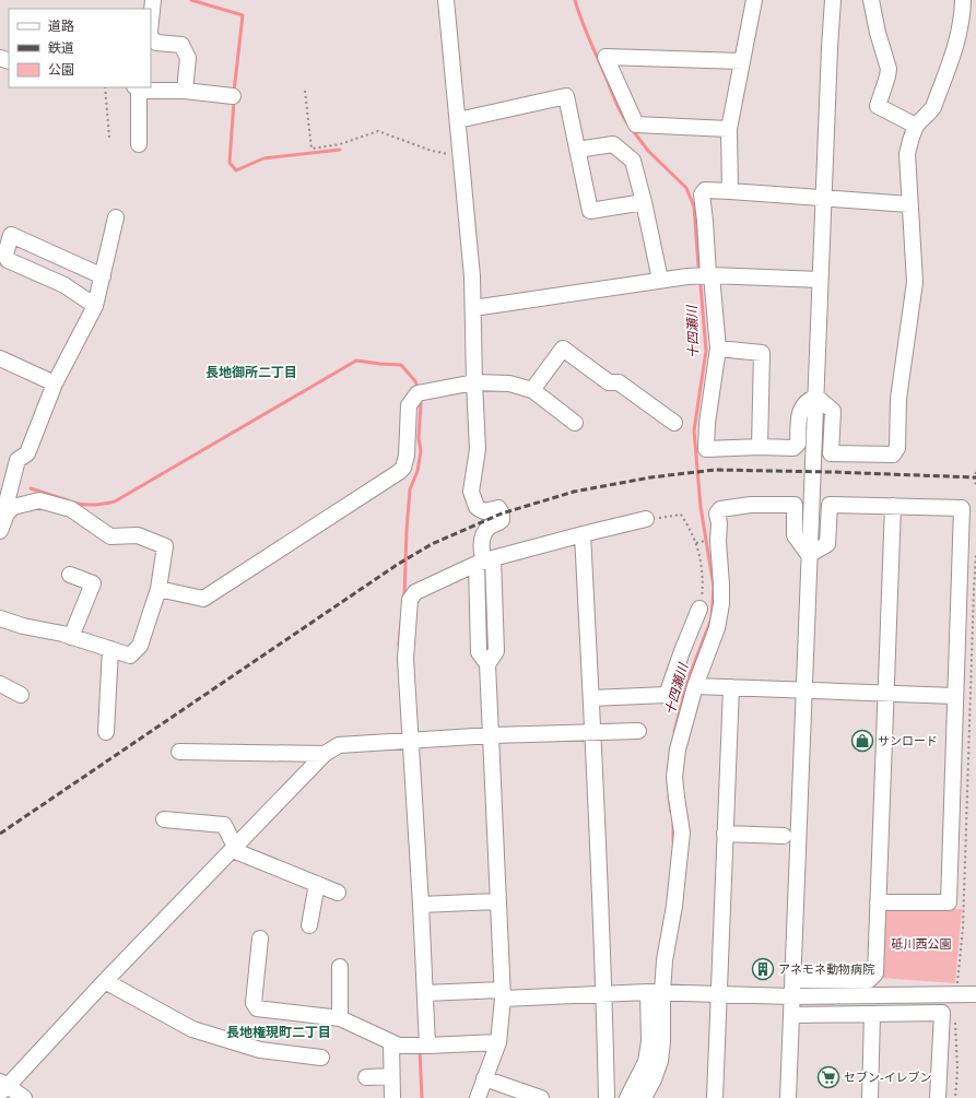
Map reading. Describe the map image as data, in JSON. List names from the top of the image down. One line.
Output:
{"districts":["長地御所二丁目","長地権現町二丁目"],"water":["十四瀬川"],"parks":["砥川西公園"],"places":{"shop":["サンロード"],"building":["アネモネ動物病院"],"supermarket":["セブン-イレブン"]},"legend":["道路","鉄道","公園"]}
